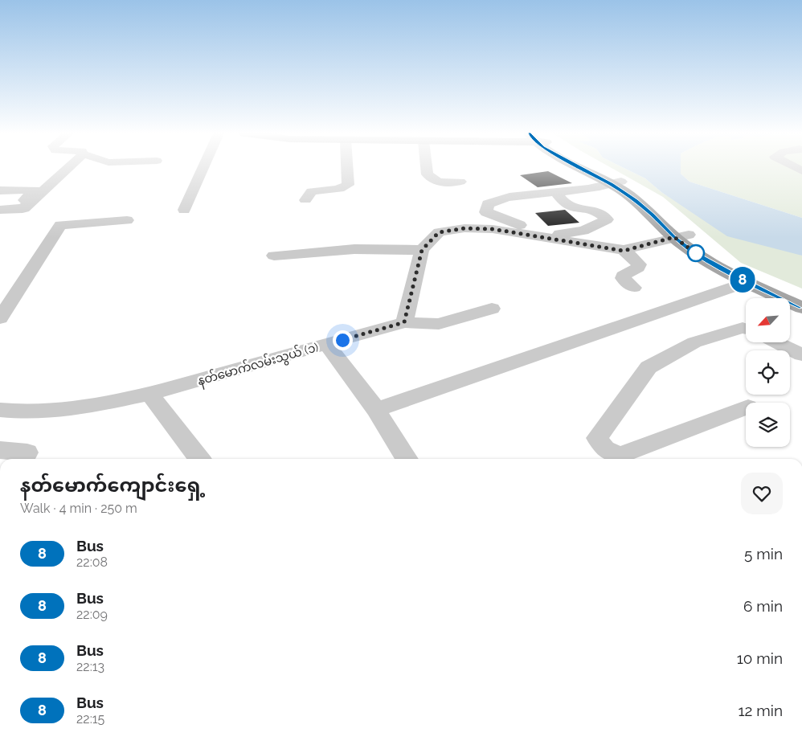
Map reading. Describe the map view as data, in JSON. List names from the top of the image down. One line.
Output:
{"streets":{"street":["နတ်မောက်လမ်းသွယ် (၁)"]},"lines":["bus line 8"],"north":"bottom left","page":{"on_map":"8","heading":["နတ်မောက်ကျောင်းရှေ့","Walk · 4 min · 250 m"],"list":[{"mark":"8","name":"Bus","note":"22:08","value":"5 min"},{"mark":"8","name":"Bus","note":"22:09","value":"6 min"},{"mark":"8","name":"Bus","note":"22:13","value":"10 min"},{"mark":"8","name":"Bus","note":"22:15","value":"12 min"}]}}
